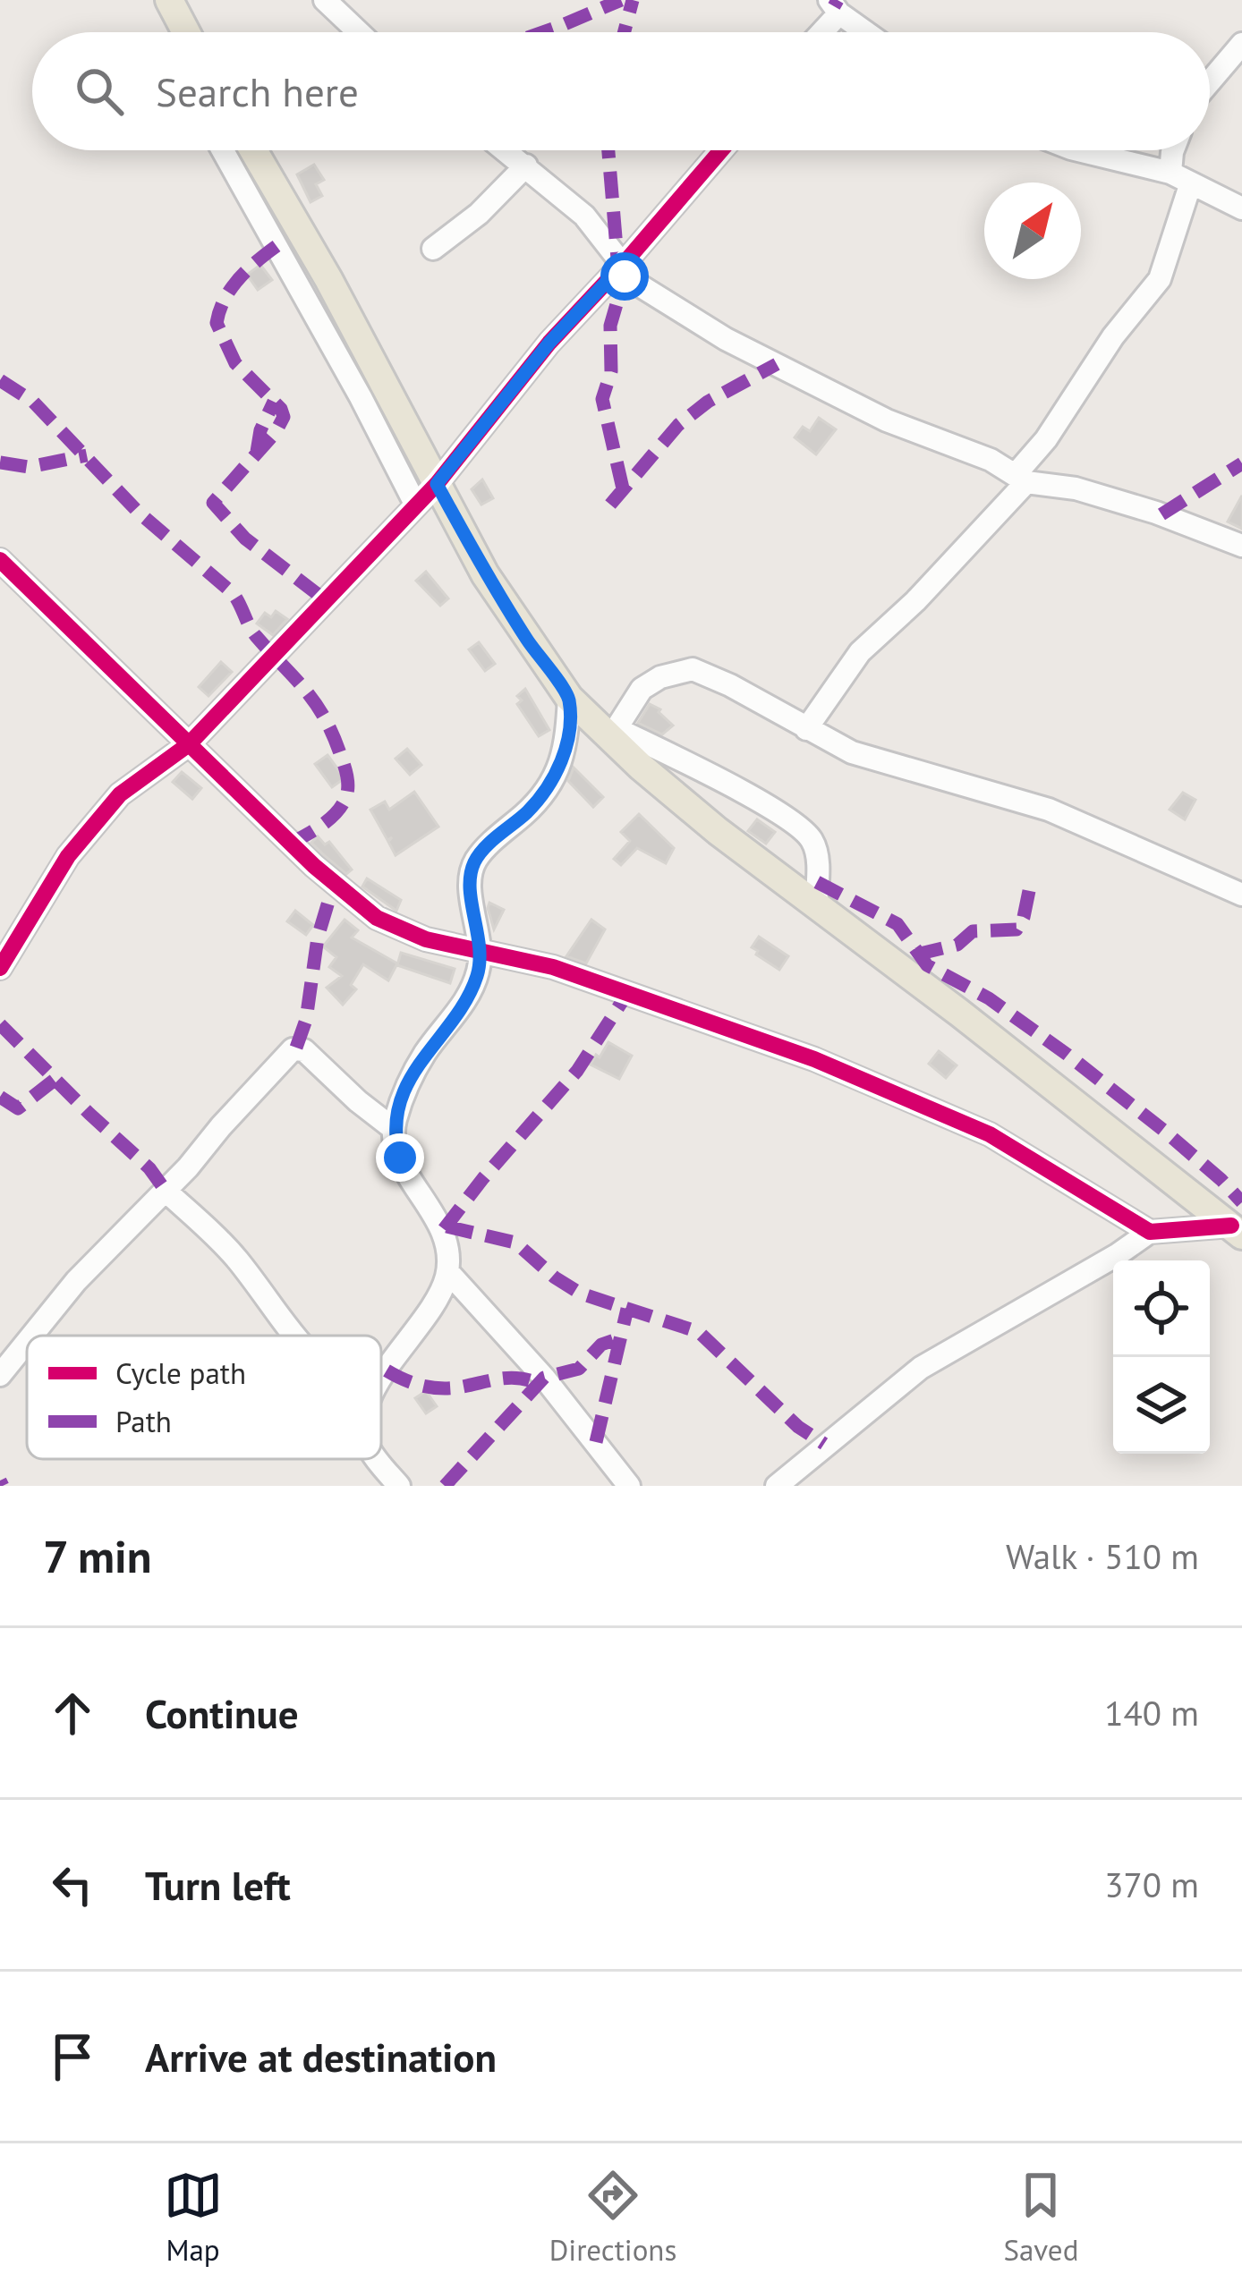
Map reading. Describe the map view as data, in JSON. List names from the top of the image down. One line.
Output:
{"legend":["Cycle path","Path"],"north":"top right","page":{"search":"Search here","heading":["7 min","Walk · 510 m"],"list":[["Continue","140 m"],["Turn left","370 m"],"Arrive at destination"],"nav":["Map","Directions","Saved"]}}
